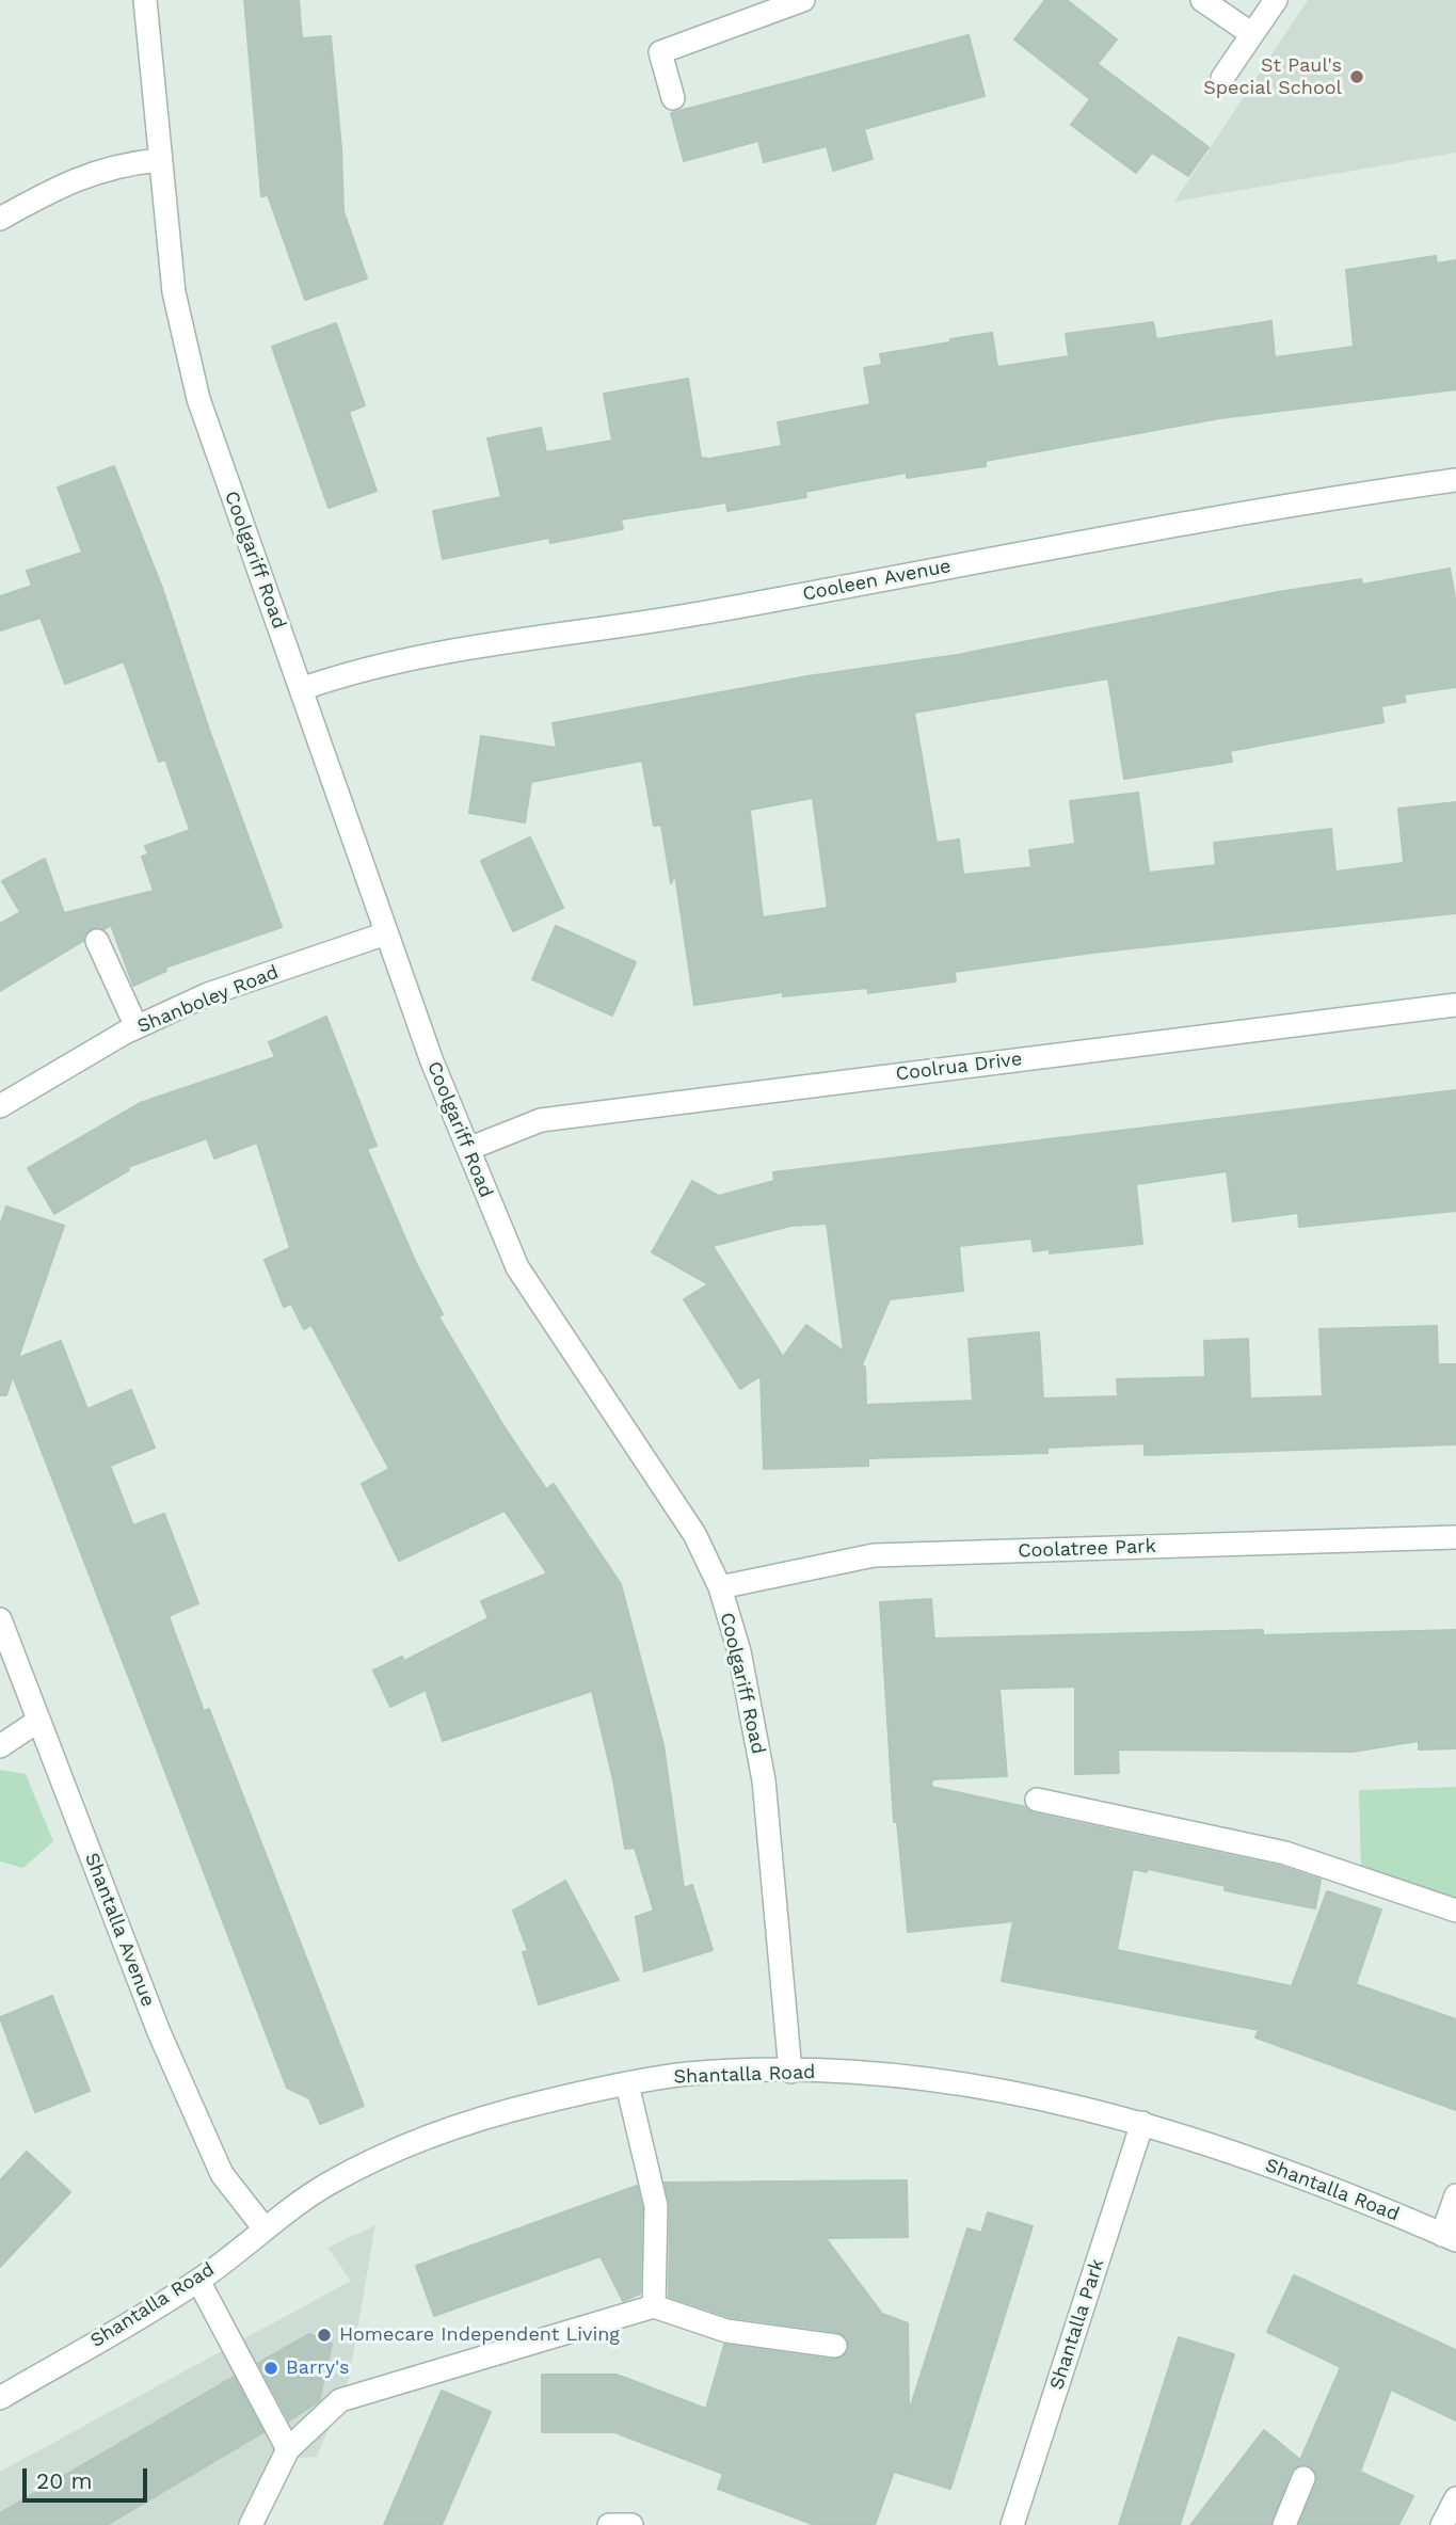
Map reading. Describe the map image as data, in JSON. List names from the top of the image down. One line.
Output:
{"streets":{"street":["Coolgariff Road","Cooleen Avenue","Shanboley Road","Coolrua Drive","Coolatree Park","Shantalla Avenue","Shantalla Road","Shantalla Park"]},"crossings":[["Coolgariff Road","Cooleen Avenue"],["Coolgariff Road","Shanboley Road"],["Coolgariff Road","Coolrua Drive"],["Coolgariff Road","Coolatree Park"],["Coolgariff Road","Shantalla Road"],["Shantalla Avenue","Shantalla Road"],["Shantalla Road","Shantalla Park"]],"places":["St Paul's Special School","Homecare Independent Living","Barry's"],"scale_bar":"20 m"}
